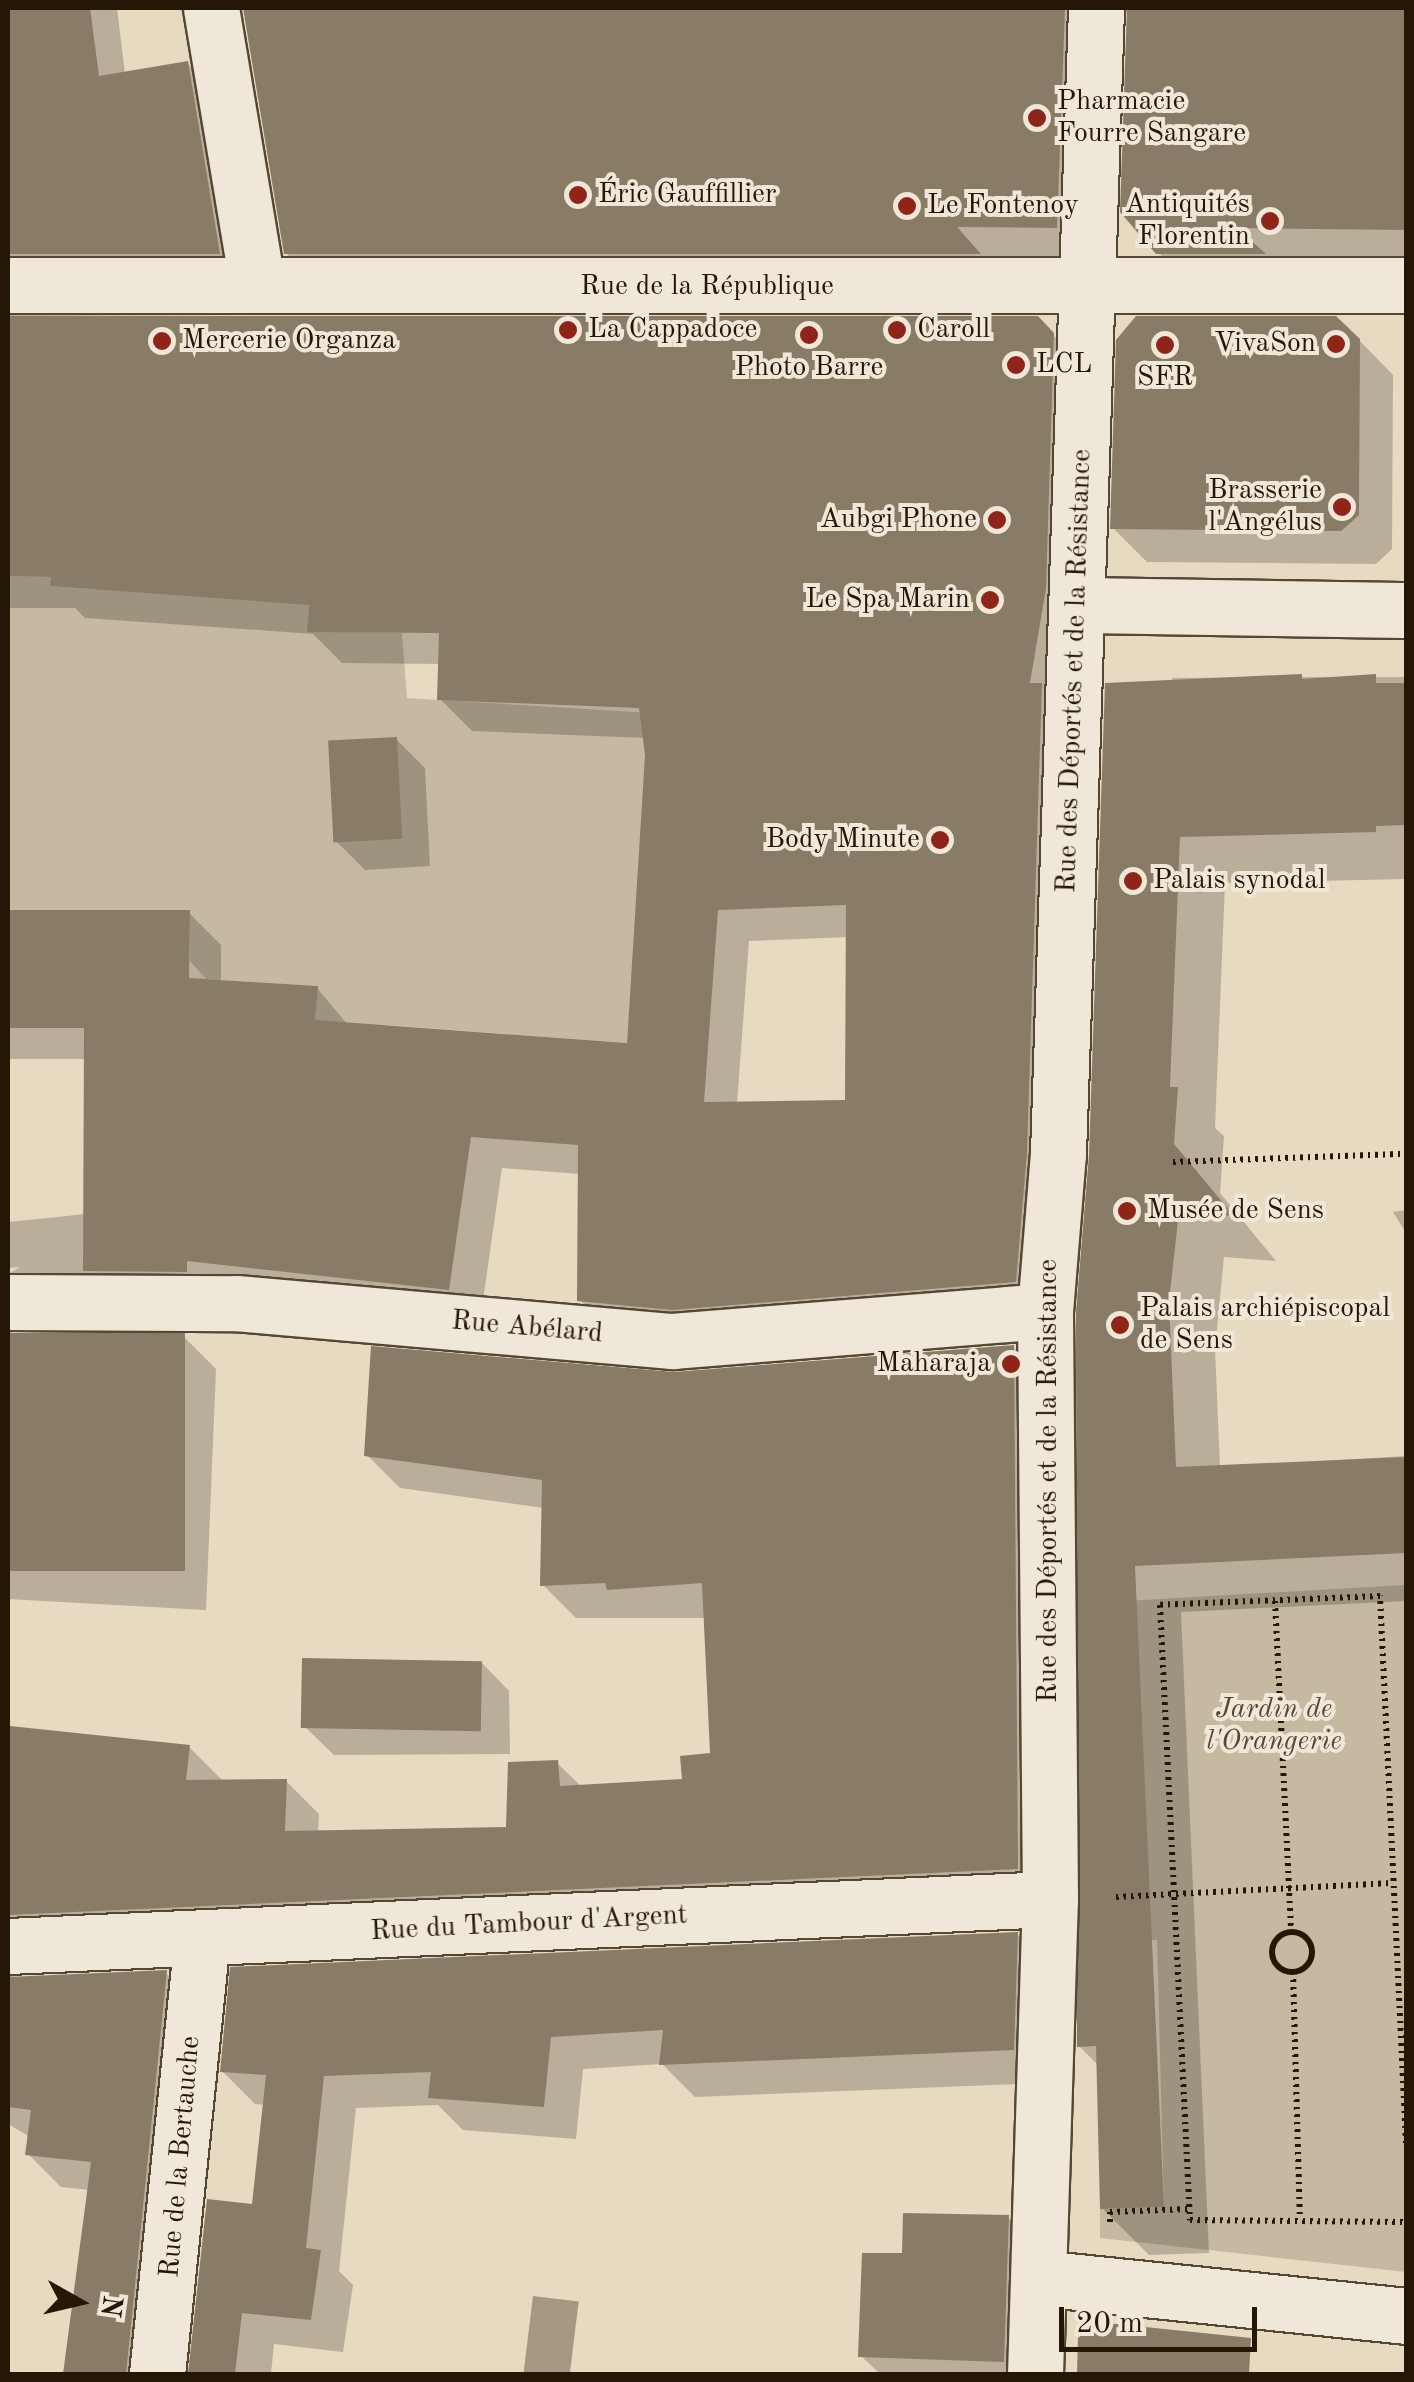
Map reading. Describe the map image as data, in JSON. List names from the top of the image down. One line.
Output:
{"streets":{"street":["Rue de la République","Rue des Déportés et de la Résistance","Rue Abélard","Rue du Tambour d'Argent","Rue de la Bertauche"]},"crossings":[["Rue de la République","Rue des Déportés et de la Résistance"],["Rue des Déportés et de la Résistance","Rue Abélard"],["Rue des Déportés et de la Résistance","Rue du Tambour d'Argent"],["Rue du Tambour d'Argent","Rue de la Bertauche"]],"parks":["Jardin de l'Orangerie"],"places":["Pharmacie Fourre Sangare","Éric Gauffillier","Le Fontenoy","Antiquités Florentin","La Cappadoce","Caroll","Photo Barre","Mercerie Organza","VivaSon","SFR","LCL","Brasserie l'Angélus","Aubgi Phone","Le Spa Marin","Body Minute","Palais synodal","Musée de Sens","Palais archiépiscopal de Sens","Maharaja"],"scale_bar":"20 m","north":"right"}
